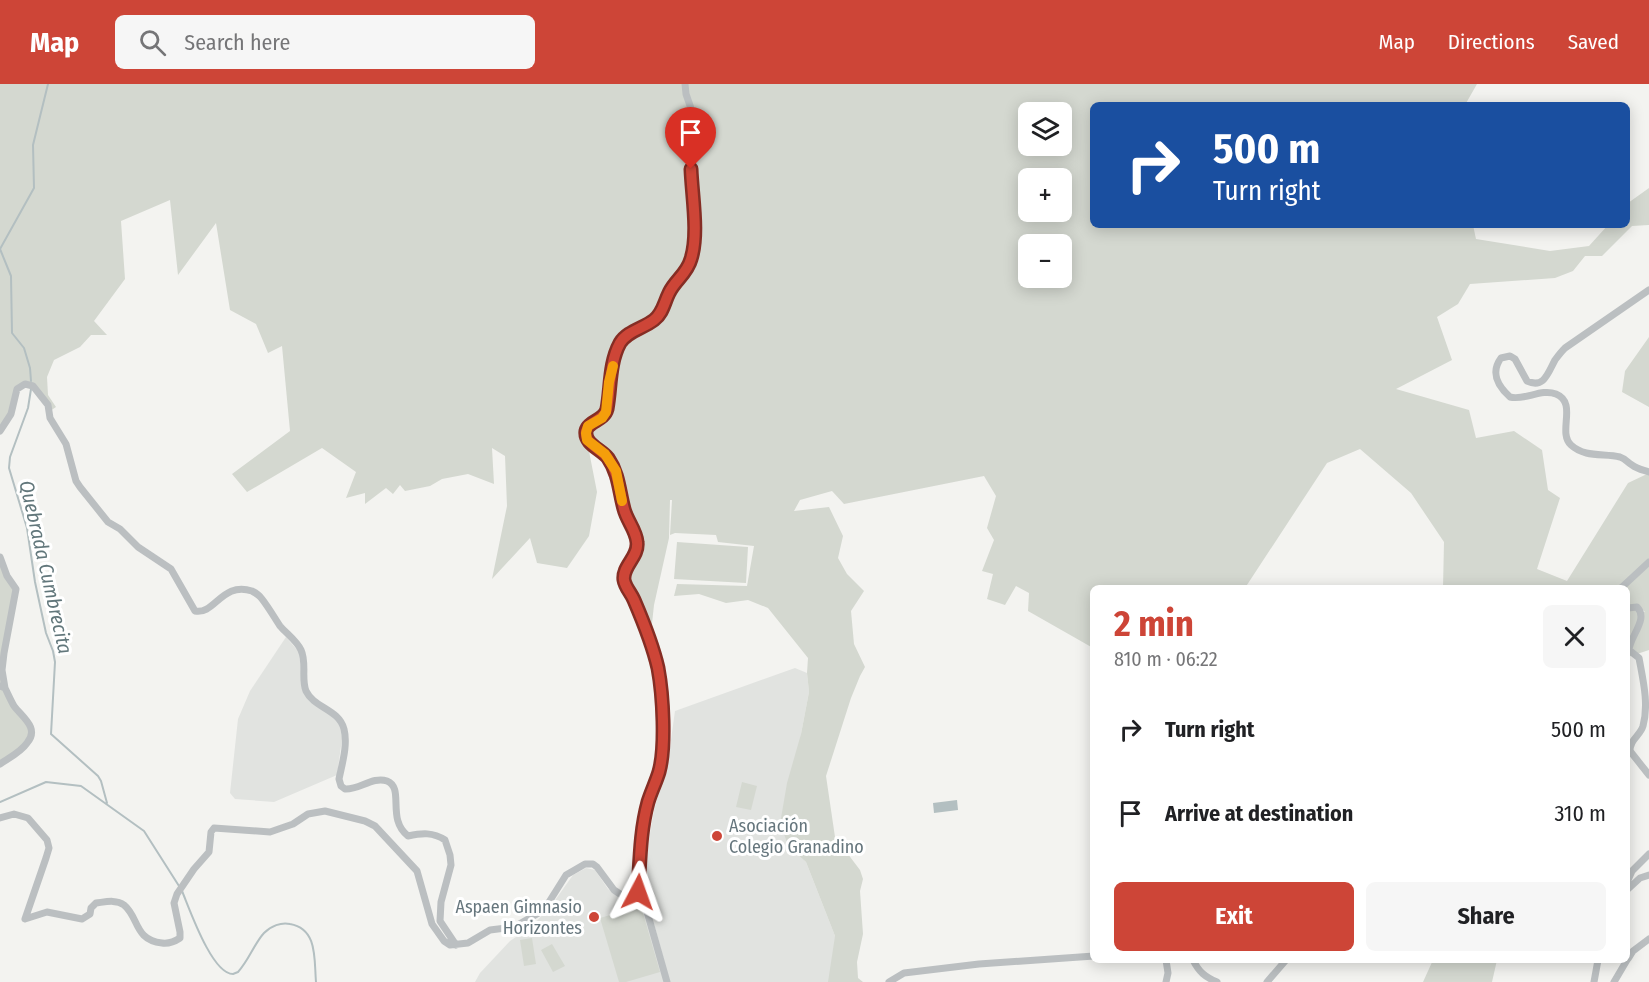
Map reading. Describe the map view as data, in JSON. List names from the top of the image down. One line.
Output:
{"water":["Quebrada Cumbrecita"],"places":["Asociación Colegio Granadino","Aspaen Gimnasio Horizontes"],"page":{"header":"Map","search":"Search here","nav":["Map","Directions","Saved"],"map_buttons":["+","−"],"turn":["500 m","Turn right"],"heading":["2 min","810 m · 06:22"],"list":[{"name":"Turn right","value":"500 m"},{"name":"Arrive at destination","value":"310 m"}],"buttons":["Exit","Share"]}}
